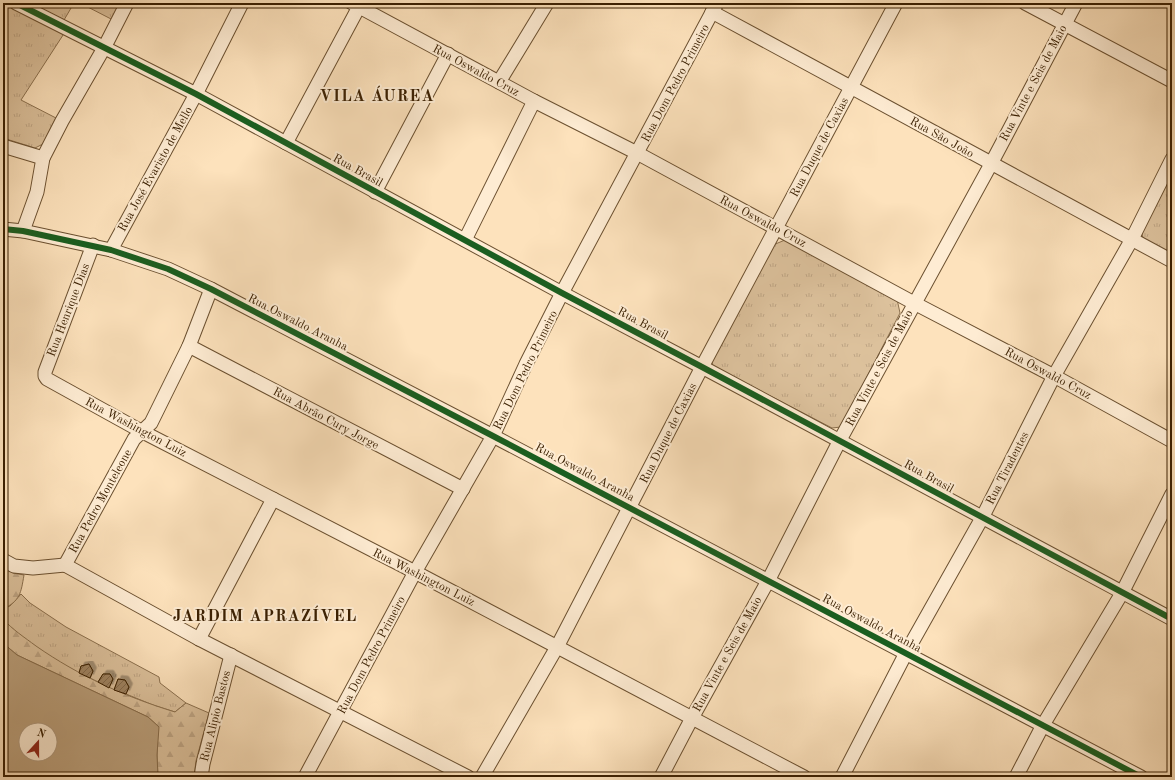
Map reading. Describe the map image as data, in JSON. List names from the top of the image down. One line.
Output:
{"streets":{"street":["Rua Oswaldo Cruz","Rua Dom Pedro Primeiro","Rua Vinte e Seis de Maio","Rua São João","Rua Duque de Caxias","Rua José Evaristo de Mello","Rua Brasil","Rua Henrique Dias","Rua Oswaldo Aranha","Rua Abrão Cury Jorge","Rua Washington Luiz","Rua Tiradentes","Rua Pedro Monteleone","Rua Alipio Bastos"]},"crossings":[["Rua Oswaldo Cruz","Rua Dom Pedro Primeiro"],["Rua Oswaldo Cruz","Rua Vinte e Seis de Maio"],["Rua Oswaldo Cruz","Rua Duque de Caxias"],["Rua Oswaldo Cruz","Rua Tiradentes"],["Rua Dom Pedro Primeiro","Rua São João"],["Rua Dom Pedro Primeiro","Rua Brasil"],["Rua Dom Pedro Primeiro","Rua Oswaldo Aranha"],["Rua Dom Pedro Primeiro","Rua Abrão Cury Jorge"],["Rua Dom Pedro Primeiro","Rua Washington Luiz"],["Rua Vinte e Seis de Maio","Rua São João"],["Rua Vinte e Seis de Maio","Rua Brasil"],["Rua Vinte e Seis de Maio","Rua Oswaldo Aranha"],["Rua Vinte e Seis de Maio","Rua Washington Luiz"],["Rua São João","Rua Duque de Caxias"],["Rua São João","Rua Tiradentes"],["Rua Duque de Caxias","Rua Brasil"],["Rua Duque de Caxias","Rua Oswaldo Aranha"],["Rua Duque de Caxias","Rua Washington Luiz"],["Rua José Evaristo de Mello","Rua Brasil"],["Rua José Evaristo de Mello","Rua Oswaldo Aranha"],["Rua Brasil","Rua Tiradentes"],["Rua Henrique Dias","Rua Oswaldo Aranha"],["Rua Henrique Dias","Rua Washington Luiz"],["Rua Oswaldo Aranha","Rua Tiradentes"],["Rua Oswaldo Aranha","Rua Pedro Monteleone"],["Rua Abrão Cury Jorge","Rua Pedro Monteleone"],["Rua Washington Luiz","Rua Pedro Monteleone"]],"districts":["VILA ÁUREA","JARDIM APRAZÍVEL"],"north":"top"}
